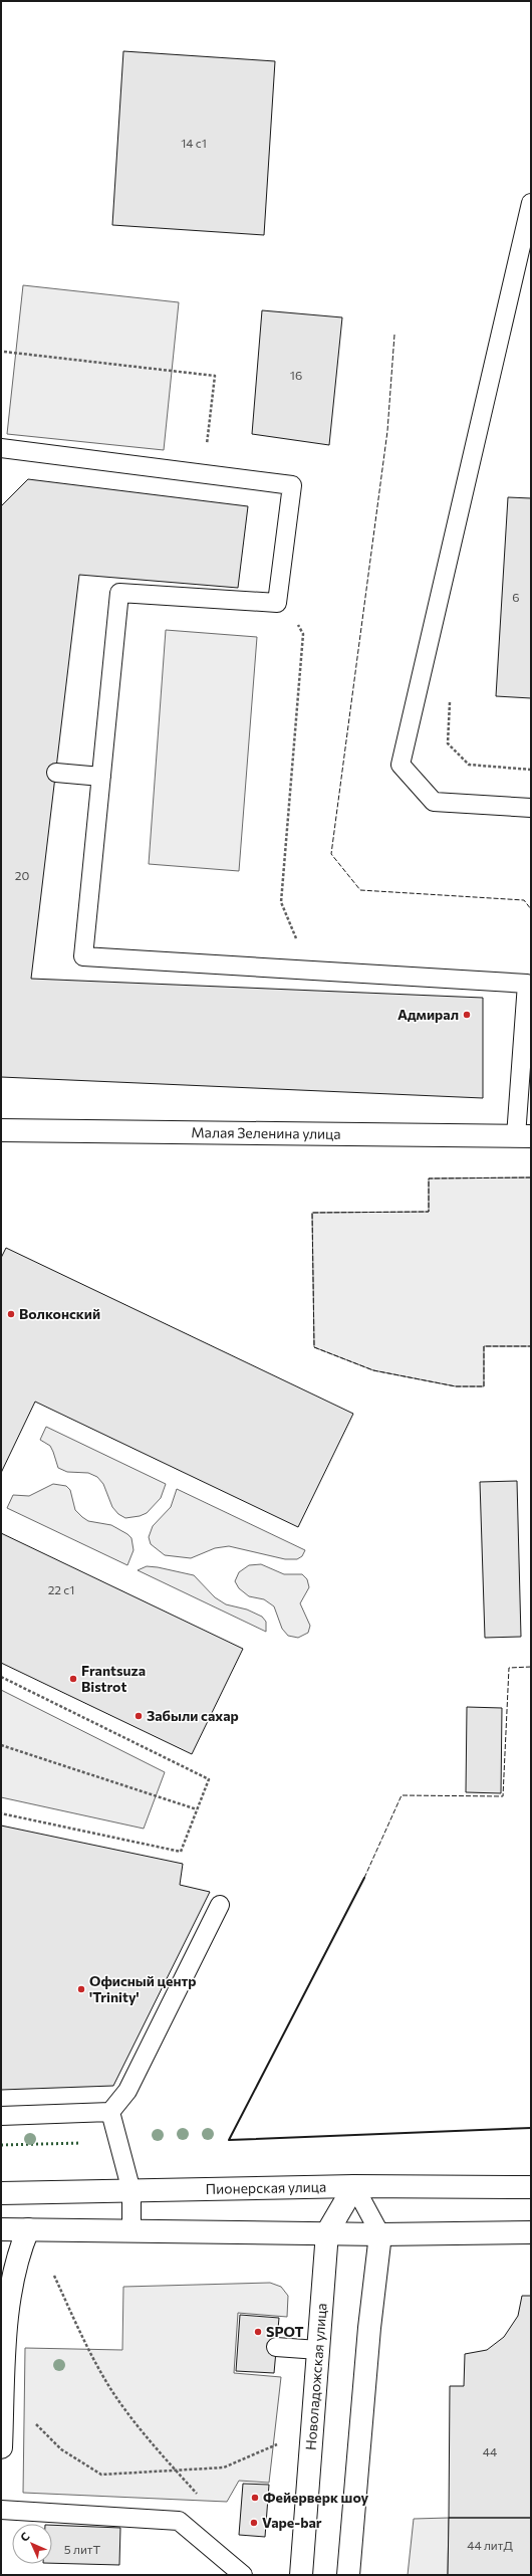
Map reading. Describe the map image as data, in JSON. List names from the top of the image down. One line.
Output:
{"streets":{"street":["Малая Зеленина улица","Пионерская улица","Новоладожская улица"]},"crossings":[["Пионерская улица","Новоладожская улица"]],"places":["Адмирал","Волконский","Frantsuza Bistrot","Забыли сахар","Офисный центр 'Trinity'","SPOT","Фейерверк шоу","Vape-bar"],"house_numbers":["14 с1","16","6","20","22 с1","44","44 литД","5 литТ"],"north":"top left"}
